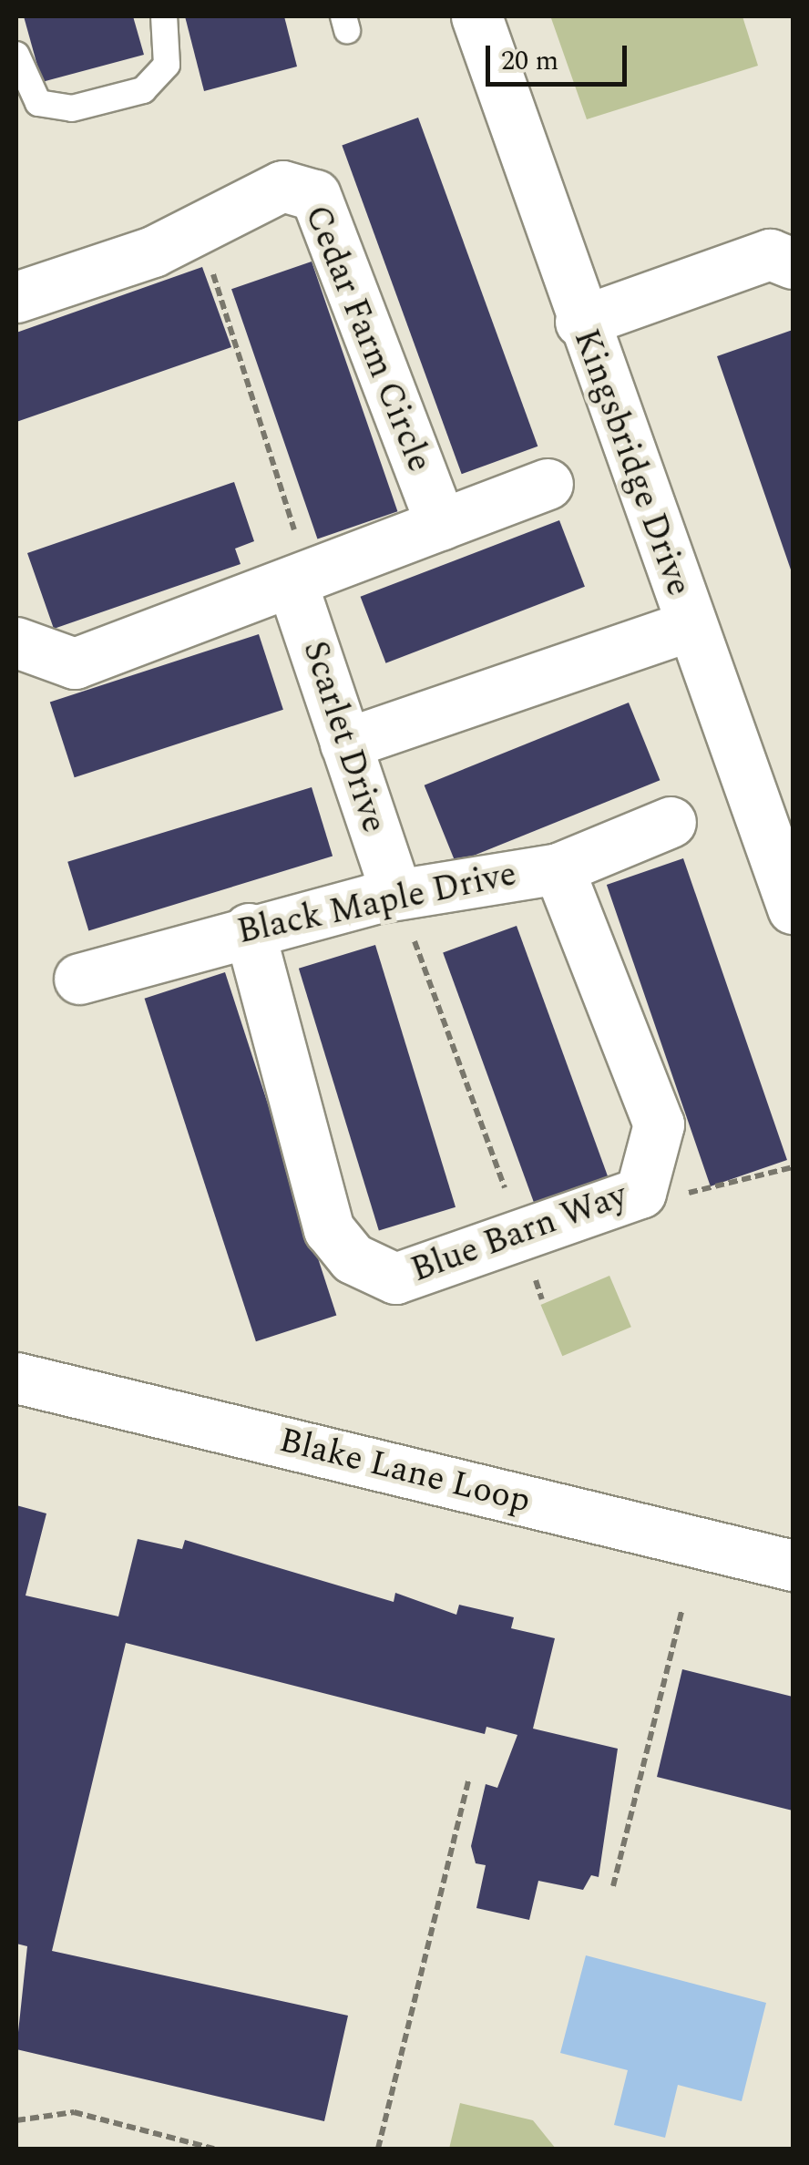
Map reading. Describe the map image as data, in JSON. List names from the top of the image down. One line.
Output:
{"streets":{"street":["Cedar Farm Circle","Kingsbridge Drive","Scarlet Drive","Black Maple Drive","Blue Barn Way","Blake Lane Loop"]},"crossings":[["Scarlet Drive","Black Maple Drive"],["Black Maple Drive","Blue Barn Way"]],"scale_bar":"20 m"}
